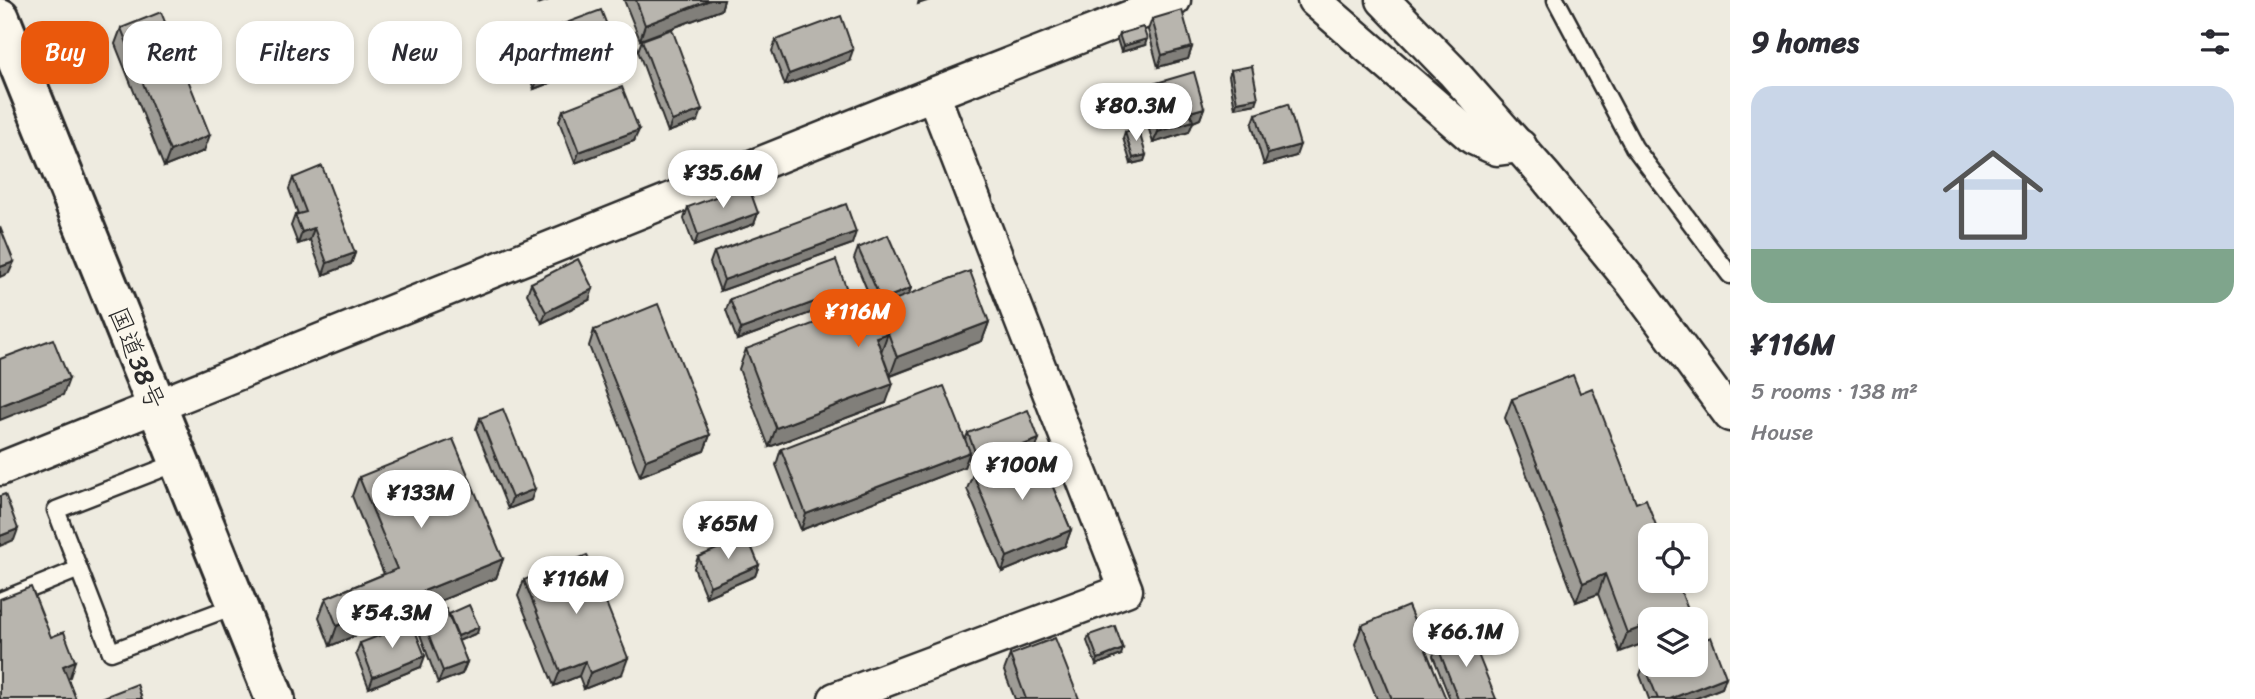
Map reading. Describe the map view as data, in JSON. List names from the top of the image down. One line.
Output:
{"streets":{"highway":["国道38号"]},"page":{"heading":"9 homes","chip":["Buy","Rent","Filters","New","Apartment"],"price":["¥80.3M","¥35.6M","¥116M","¥100M","¥133M","¥65M","¥116M","¥54.3M","¥66.1M"],"list":[{"name":"¥116M","note":"5 rooms · 138 m² · House"}]}}
